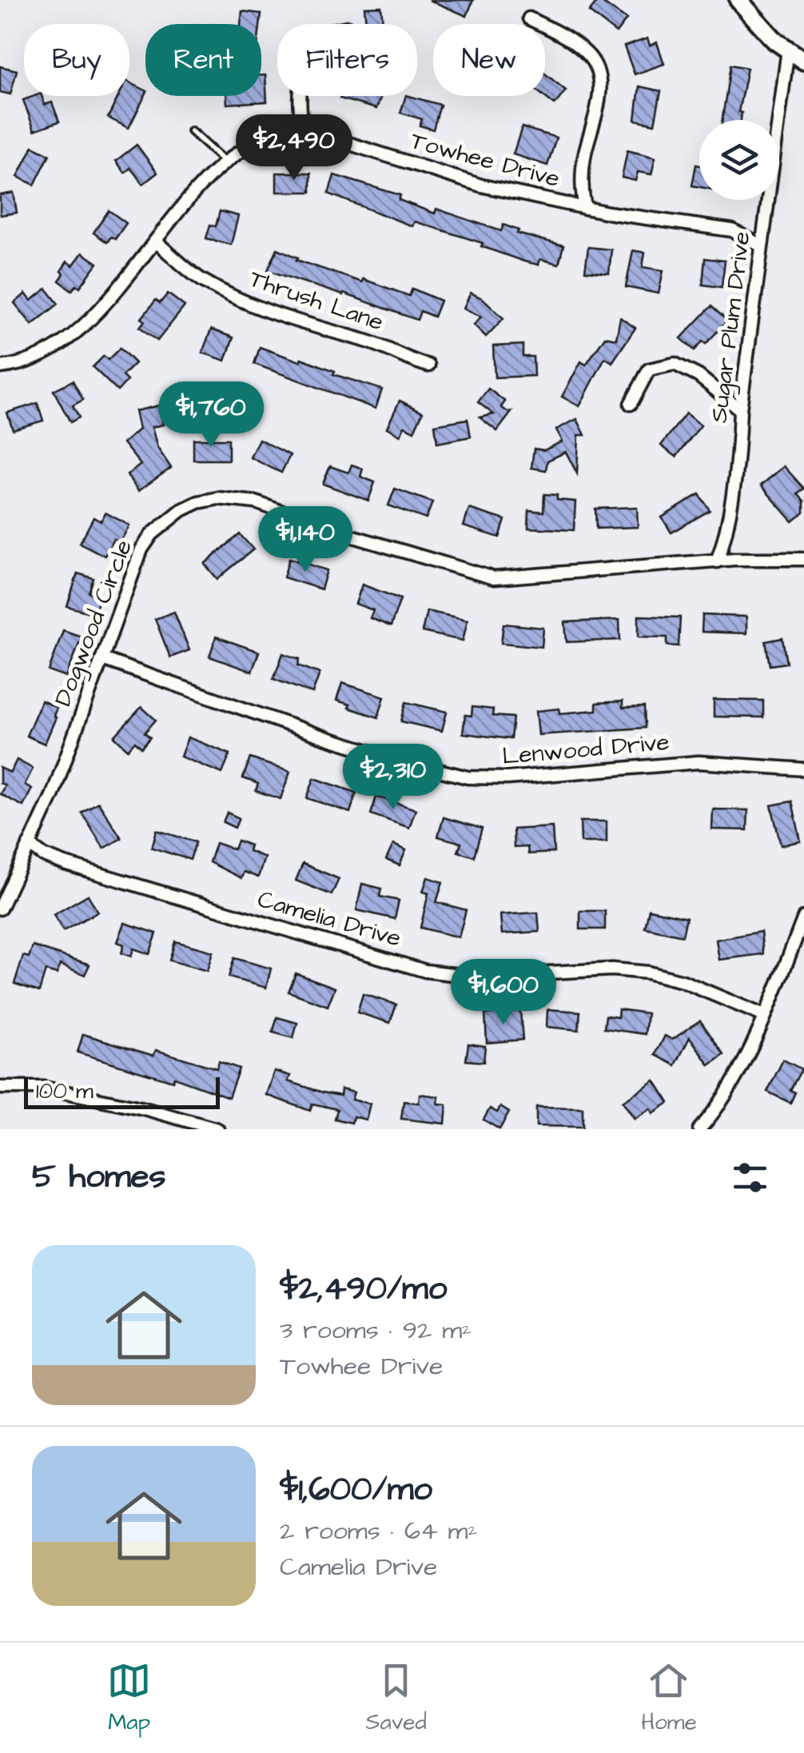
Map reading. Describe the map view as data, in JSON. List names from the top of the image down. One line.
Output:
{"streets":{"street":["Towhee Drive","Thrush Lane","Sugar Plum Drive","Dogwood Circle","Lenwood Drive","Camelia Drive"]},"crossings":[["Towhee Drive","Thrush Lane"],["Towhee Drive","Sugar Plum Drive"],["Sugar Plum Drive","Dogwood Circle"],["Dogwood Circle","Lenwood Drive"],["Dogwood Circle","Camelia Drive"]],"scale_bar":"100 m","page":{"chip":["Buy","Rent","Filters","New"],"price":["$2,490","$1,760","$1,140","$2,310","$1,600"],"scale":"100 m","heading":"5 homes","list":[{"name":"$2,490/mo","note":"3 rooms · 92 m² · Towhee Drive"},{"name":"$1,600/mo","note":"2 rooms · 64 m² · Camelia Drive"}],"tabs":["Map","Saved","Home"]}}
